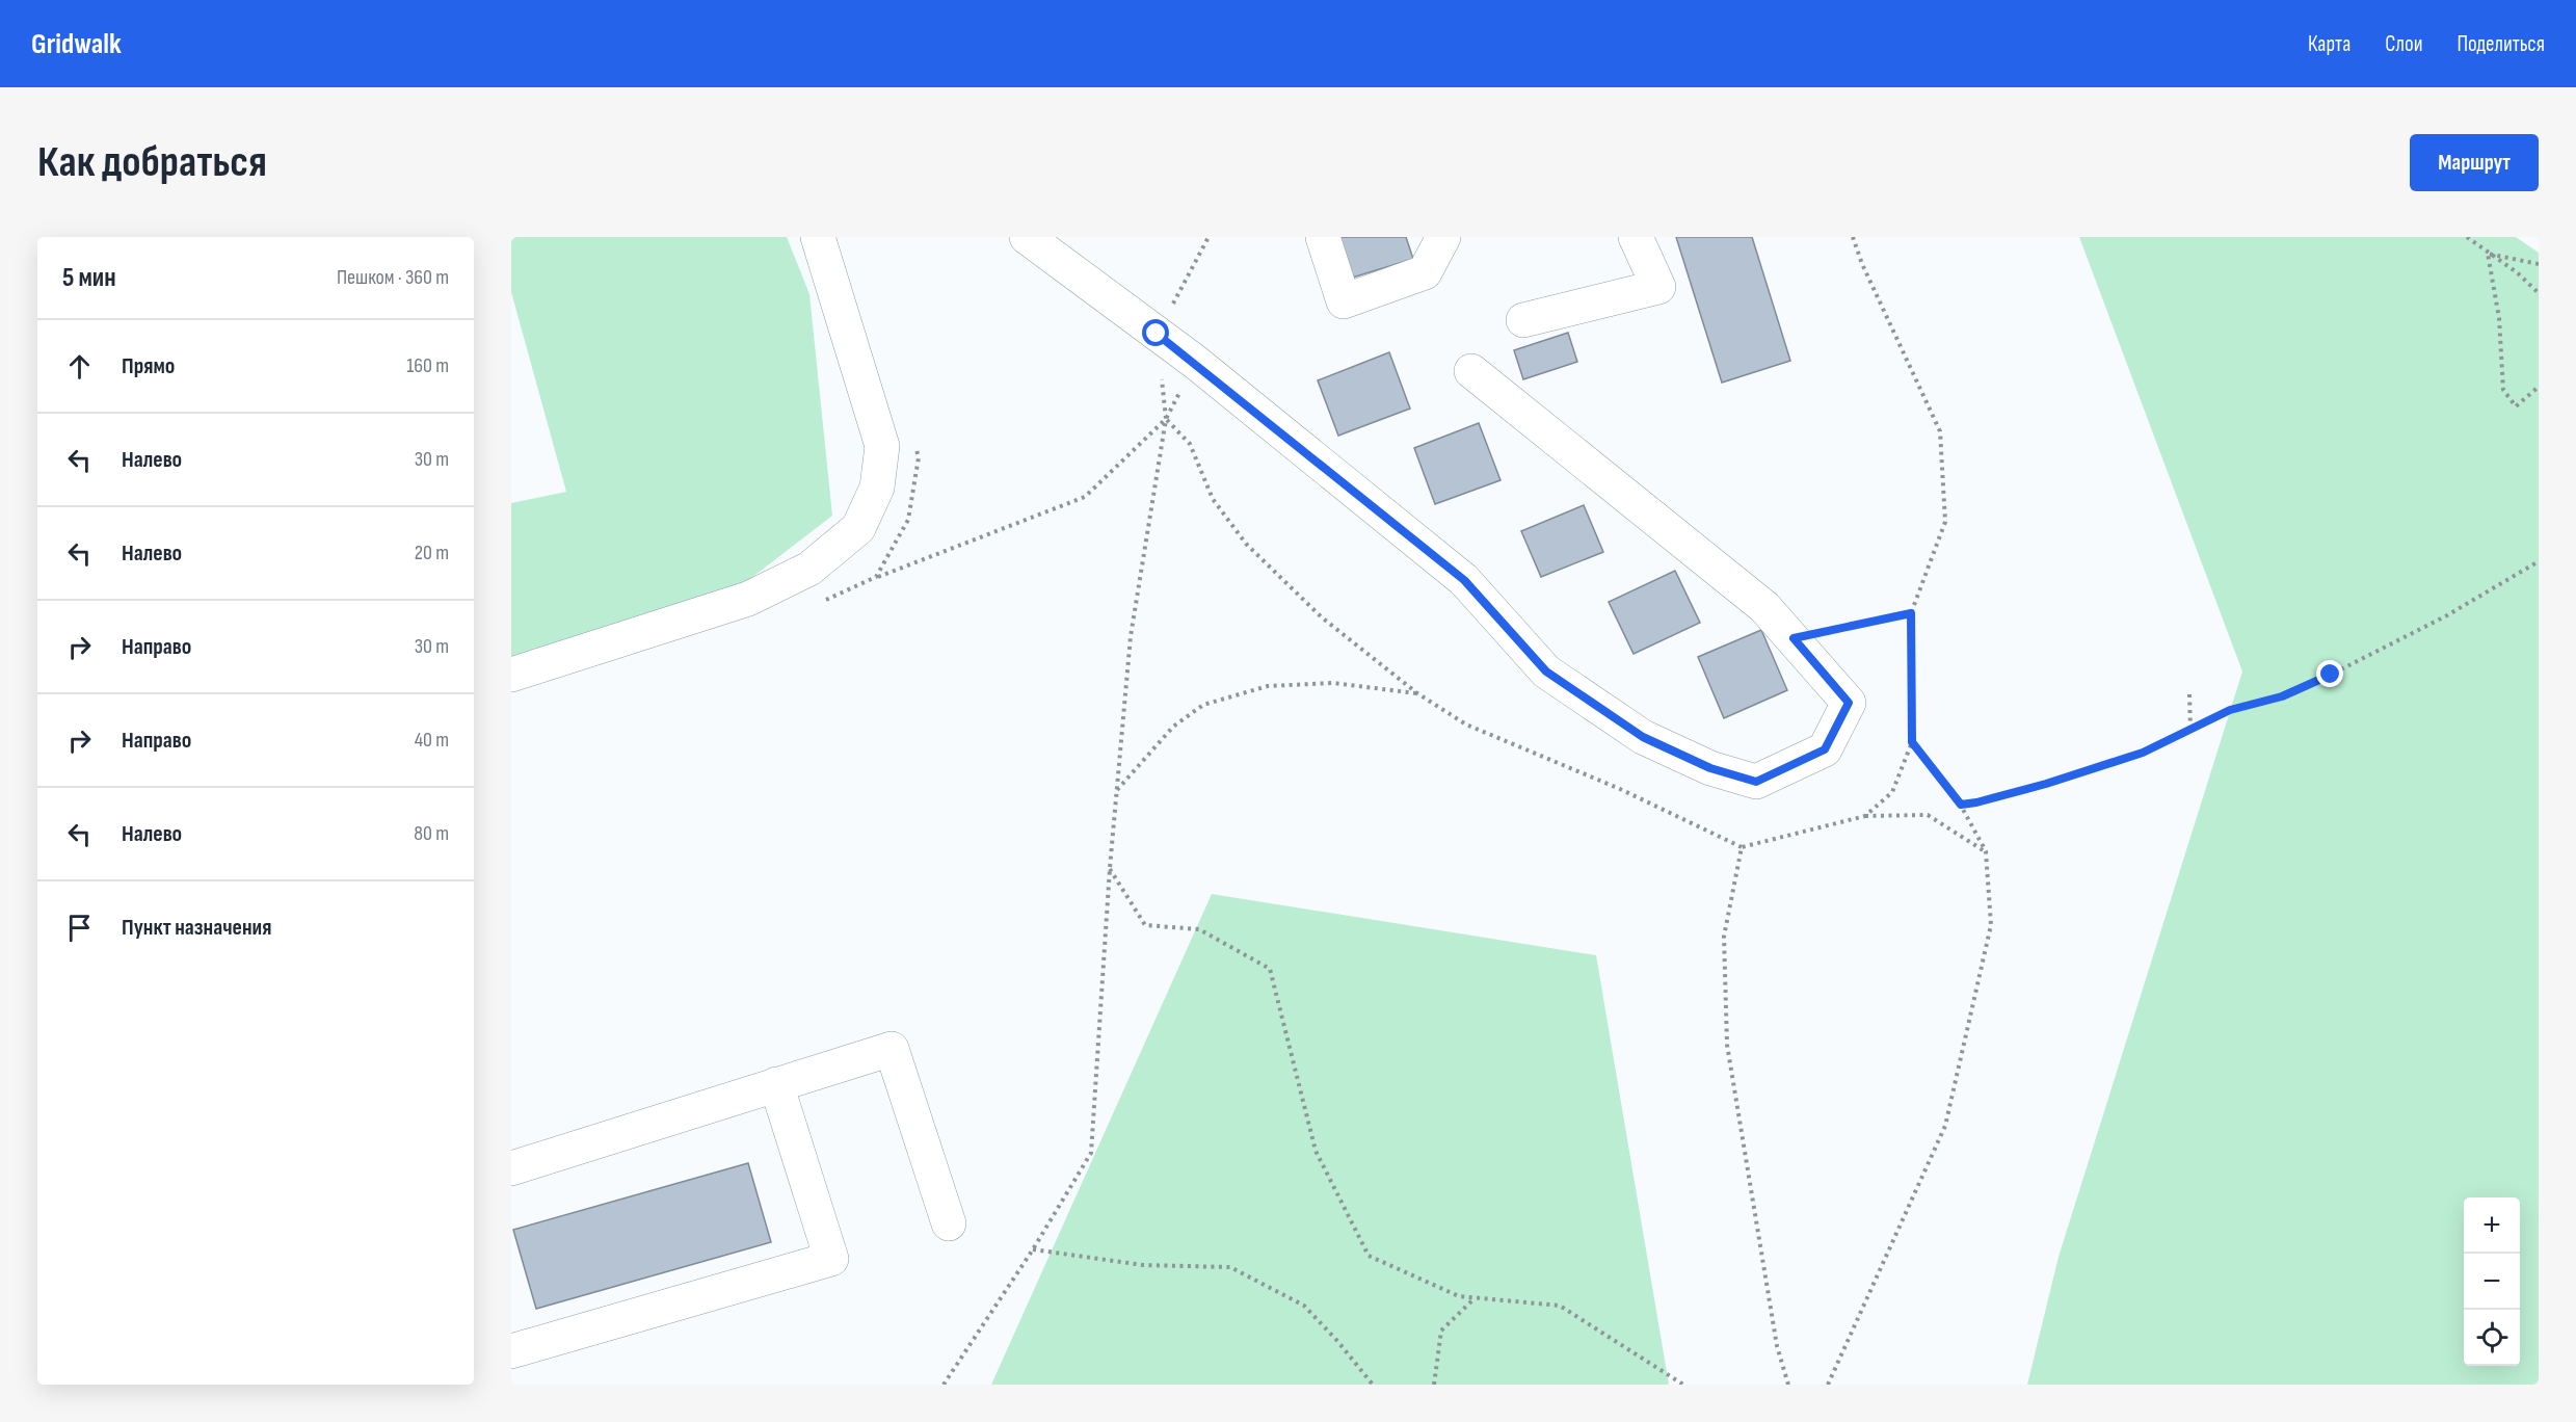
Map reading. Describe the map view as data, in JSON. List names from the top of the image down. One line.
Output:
{"page":{"header":"Gridwalk","nav":["Карта","Слои","Поделиться"],"buttons":"Маршрут","title":"Как добраться","heading":["5 мин","Пешком · 360 m"],"list":[["Прямо","160 m"],["Налево","30 m"],["Налево","20 m"],["Направо","30 m"],["Направо","40 m"],["Налево","80 m"],"Пункт назначения"],"map_buttons":["+","−"]}}
